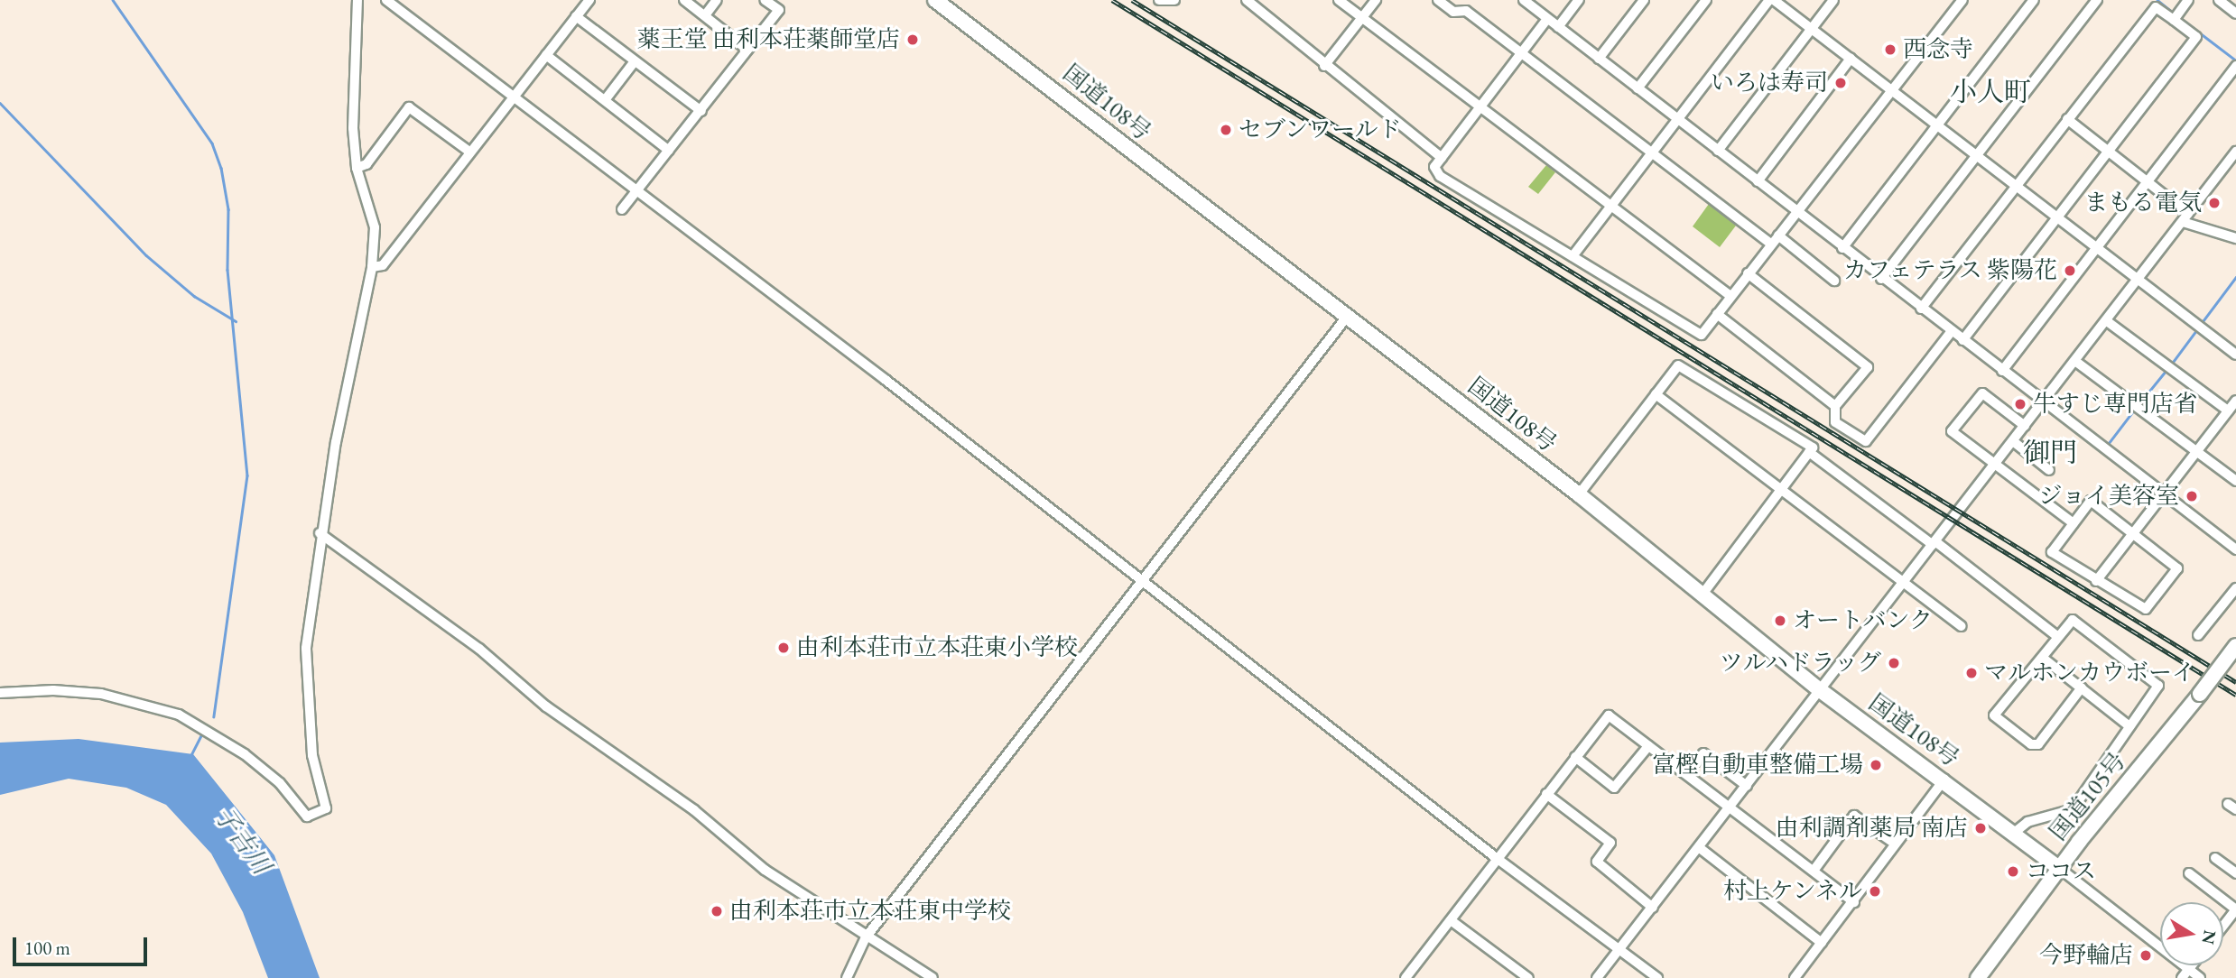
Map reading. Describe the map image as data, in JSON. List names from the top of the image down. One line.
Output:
{"streets":{"highway":["国道108号","国道105号"]},"crossings":[["国道108号","国道105号"]],"districts":["小人町","御門"],"water":["子吉川"],"places":["薬王堂 由利本荘薬師堂店","西念寺","いろは寿司","セブンワールド","まもる電気","カフェテラス 紫陽花","牛すじ専門店省","ジョイ美容室","オートバンク","由利本荘市立本荘東小学校","ツルハドラッグ","マルホンカウボーイ","富樫自動車整備工場","由利調剤薬局 南店","ココス","村上ケンネル","由利本荘市立本荘東中学校","今野輪店"],"scale_bar":"100 m","north":"right"}
